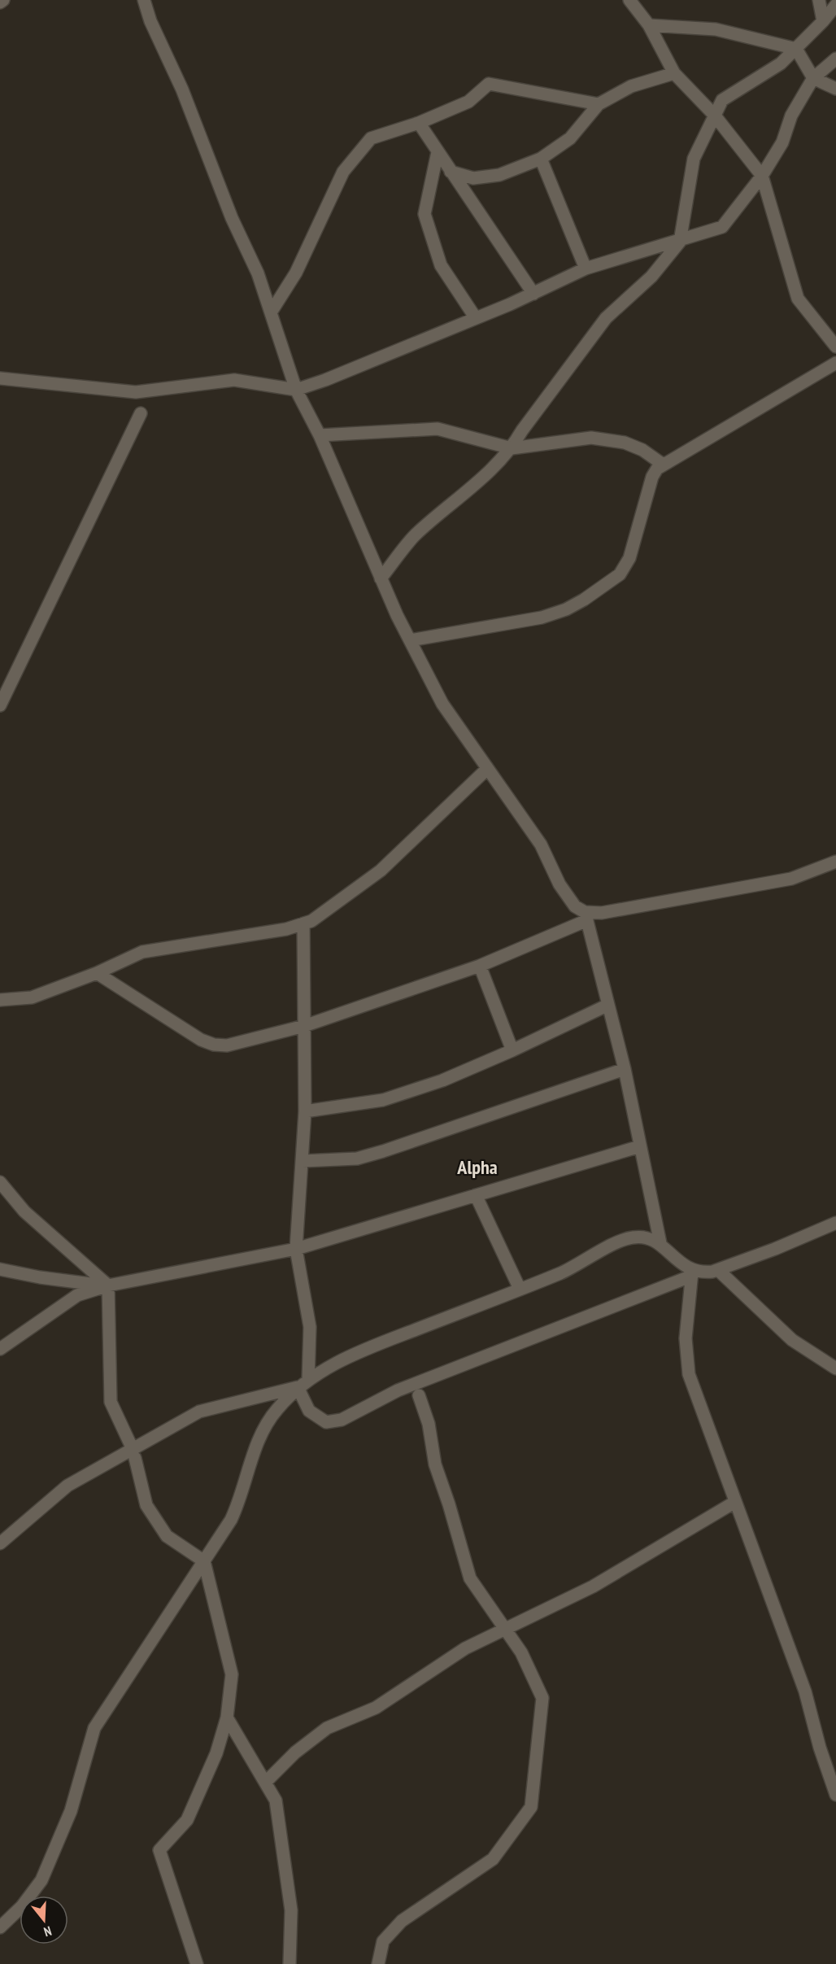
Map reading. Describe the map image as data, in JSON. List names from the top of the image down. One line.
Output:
{"districts":["Alpha"],"north":"bottom"}
